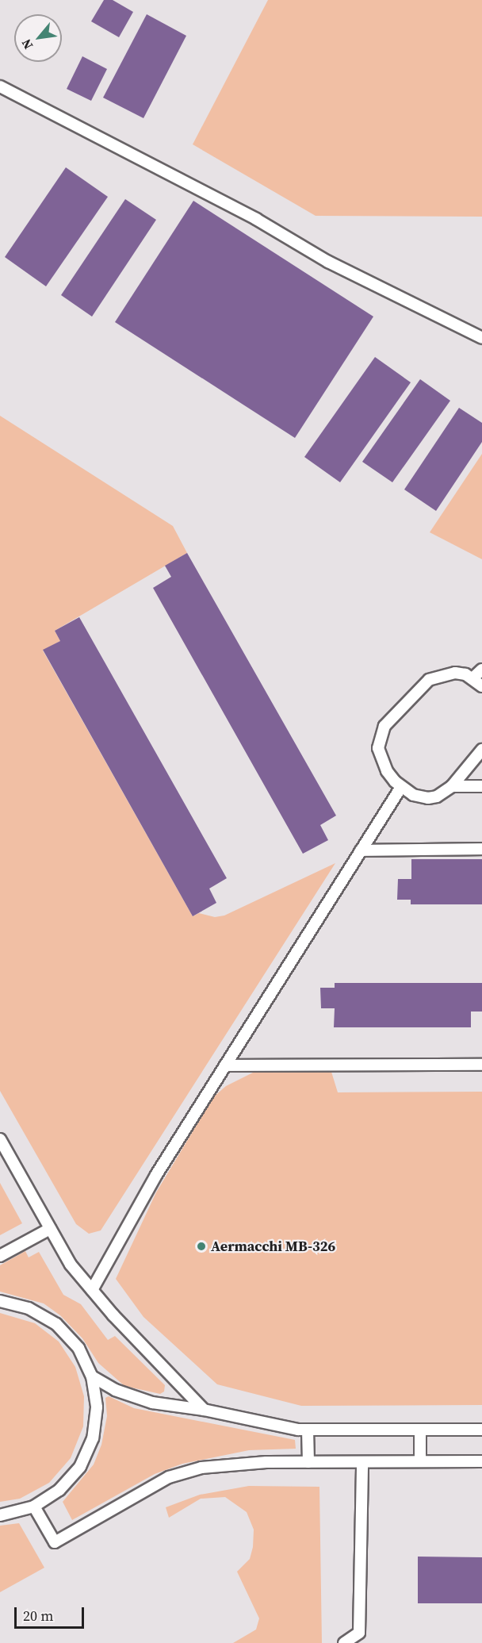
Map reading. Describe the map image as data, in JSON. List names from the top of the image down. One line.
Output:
{"places":["Aermacchi MB-326"],"scale_bar":"20 m","north":"bottom left"}
